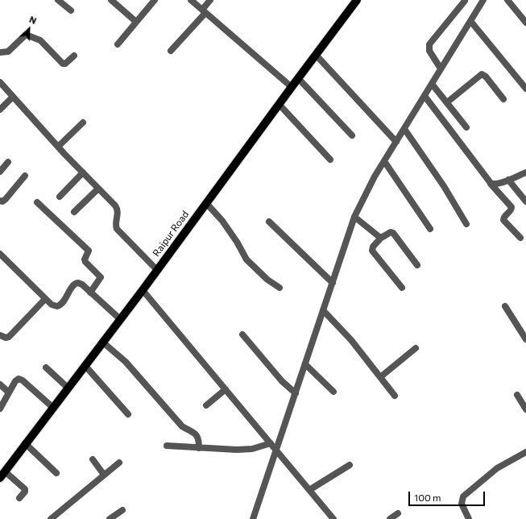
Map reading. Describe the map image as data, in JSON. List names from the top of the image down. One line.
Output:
{"streets":{"main road":["Raipur Road"]},"scale_bar":"100 m","north":"top right"}
